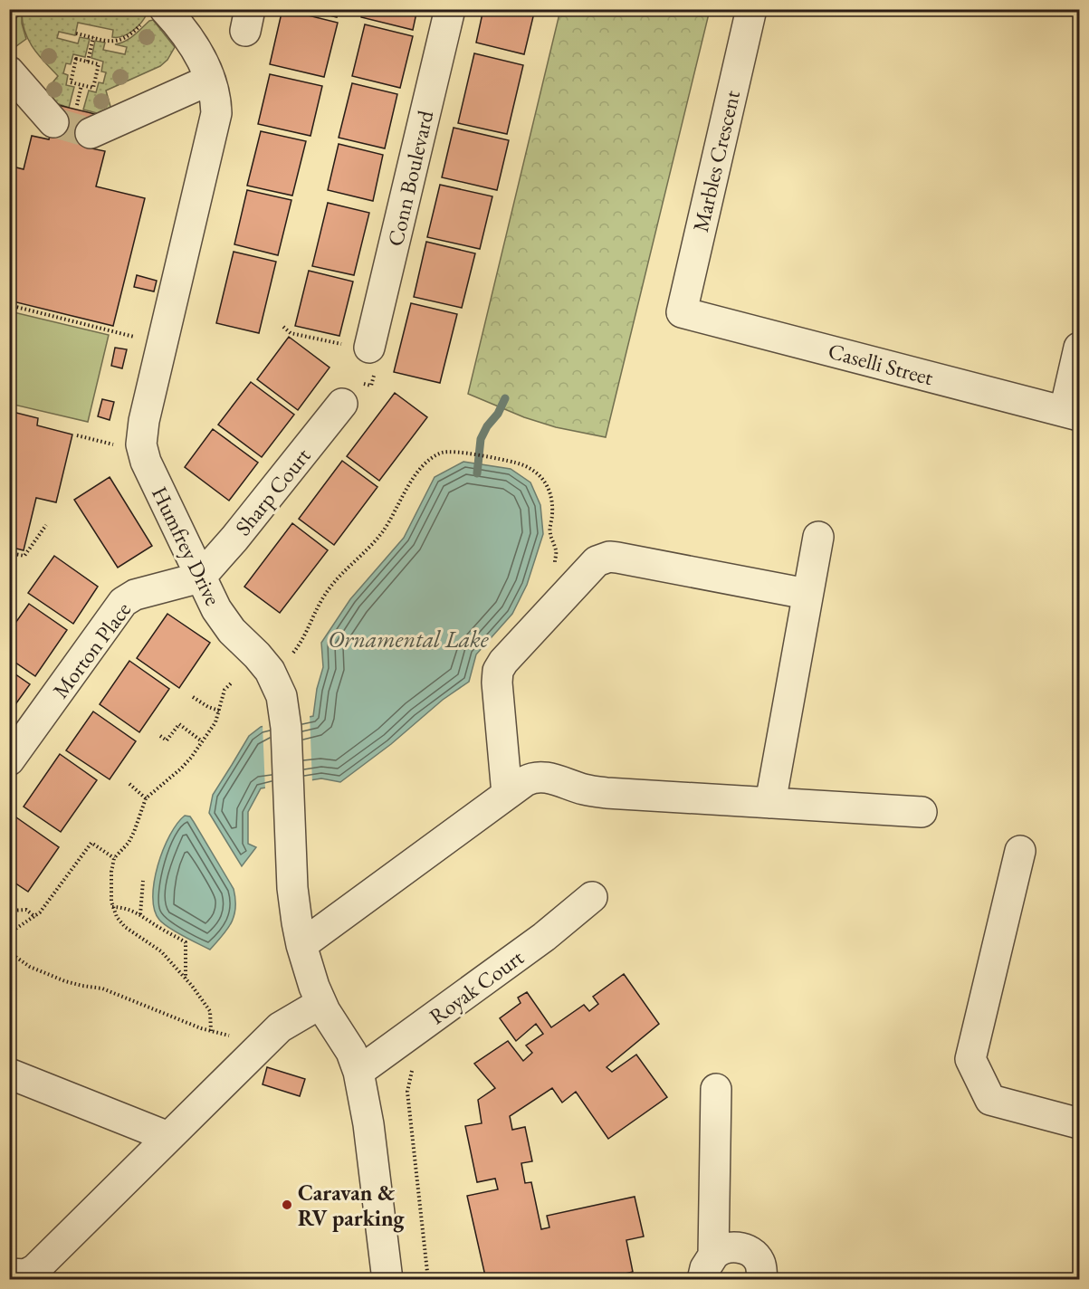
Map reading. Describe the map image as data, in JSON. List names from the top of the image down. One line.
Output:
{"streets":{"street":["Marbles Crescent","Conn Boulevard","Caselli Street","Sharp Court","Humfrey Drive","Morton Place","Royak Court"]},"crossings":[["Marbles Crescent","Caselli Street"],["Sharp Court","Humfrey Drive"],["Sharp Court","Morton Place"],["Humfrey Drive","Morton Place"],["Humfrey Drive","Royak Court"]],"water":["Ornamental Lake"],"places":["Caravan & RV parking"]}
